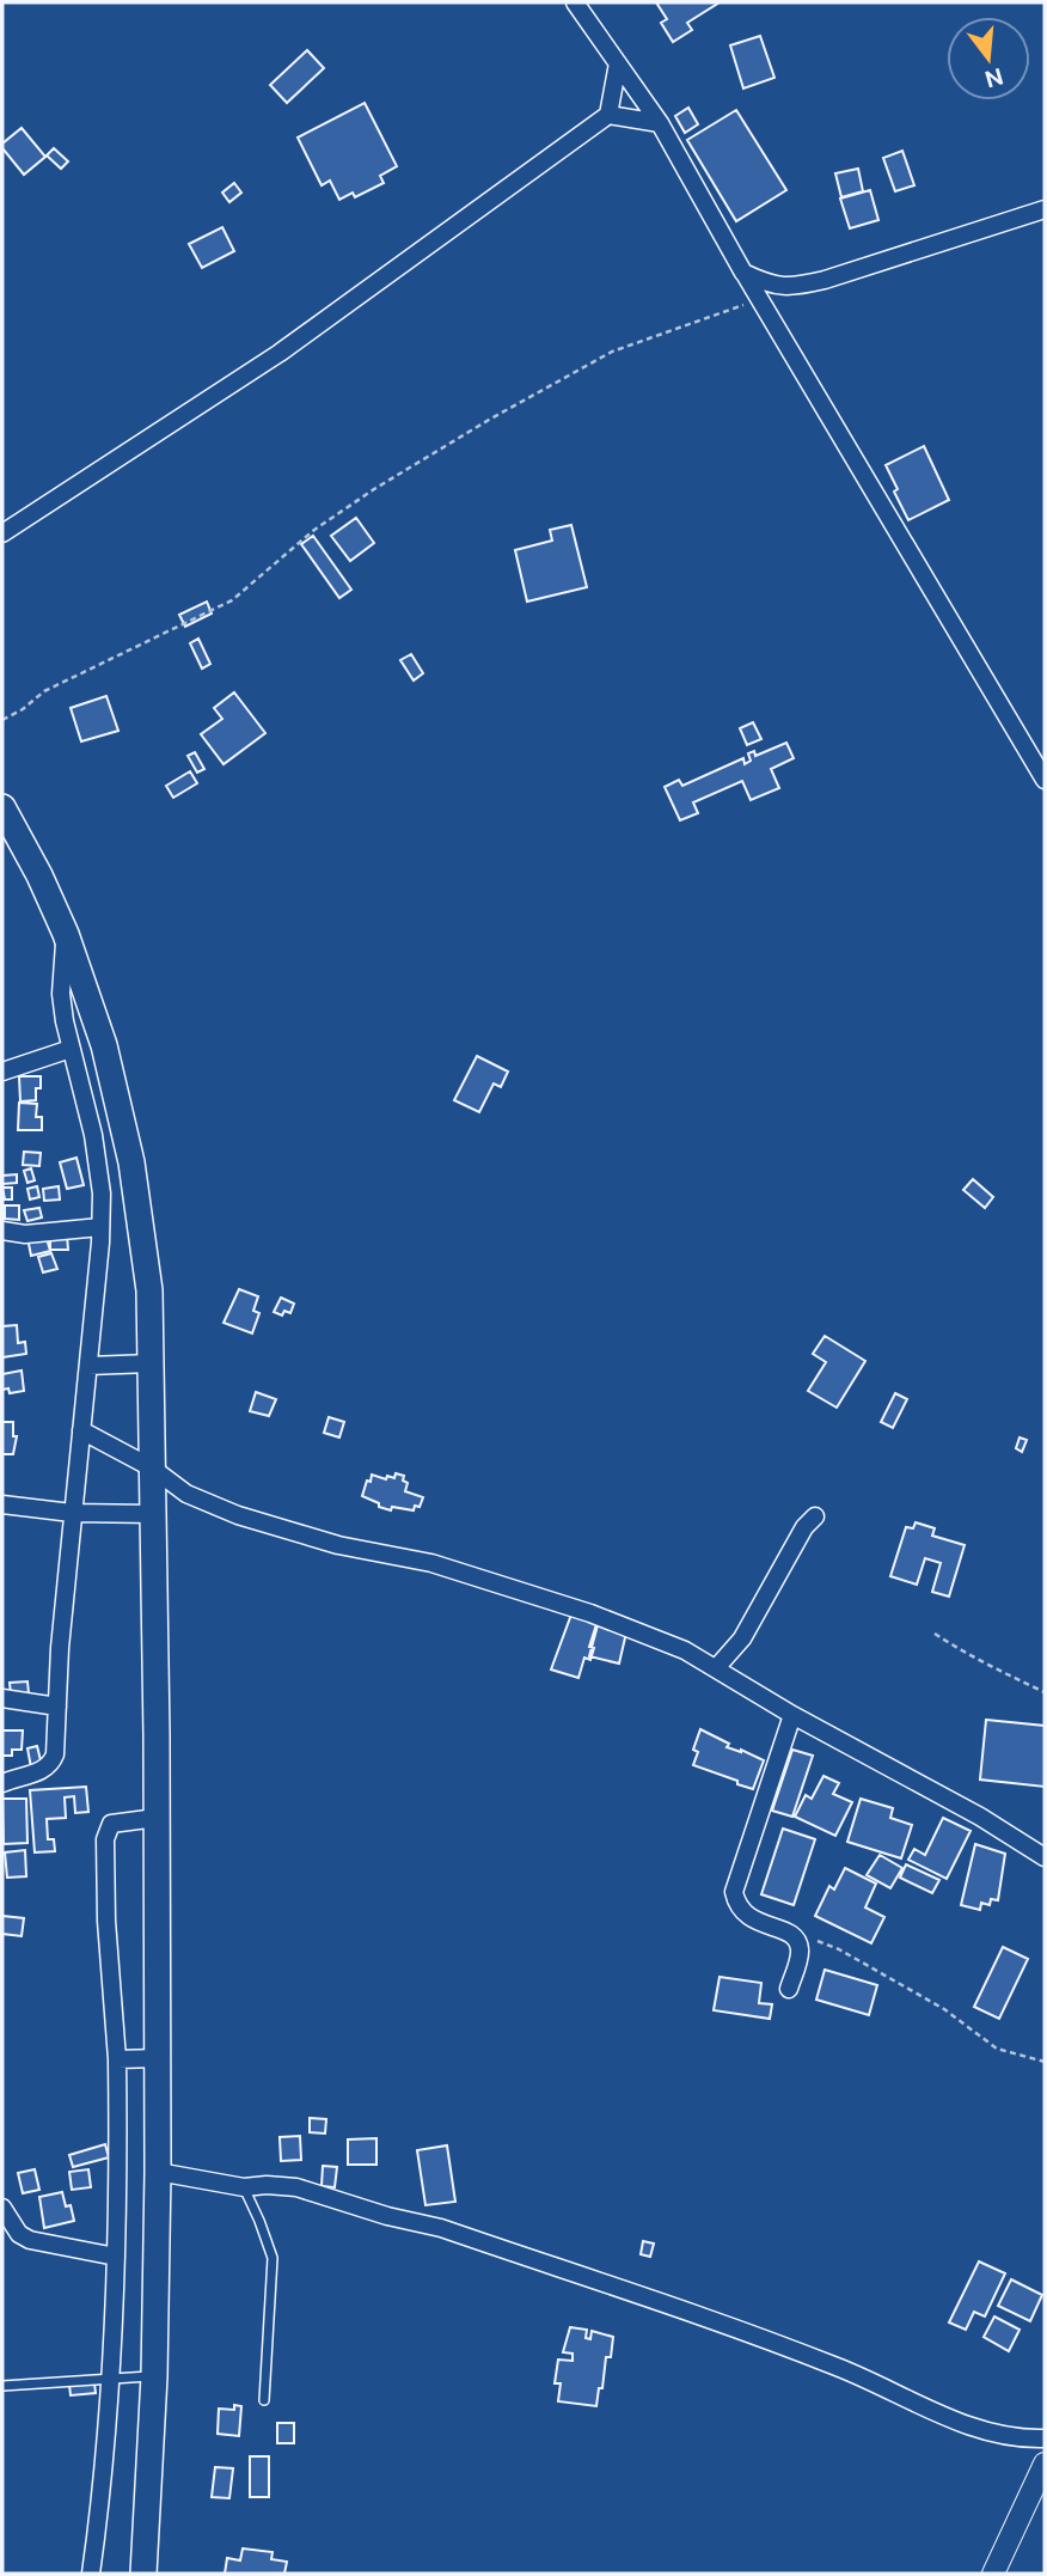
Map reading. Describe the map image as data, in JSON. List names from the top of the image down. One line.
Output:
{"north":"bottom"}
